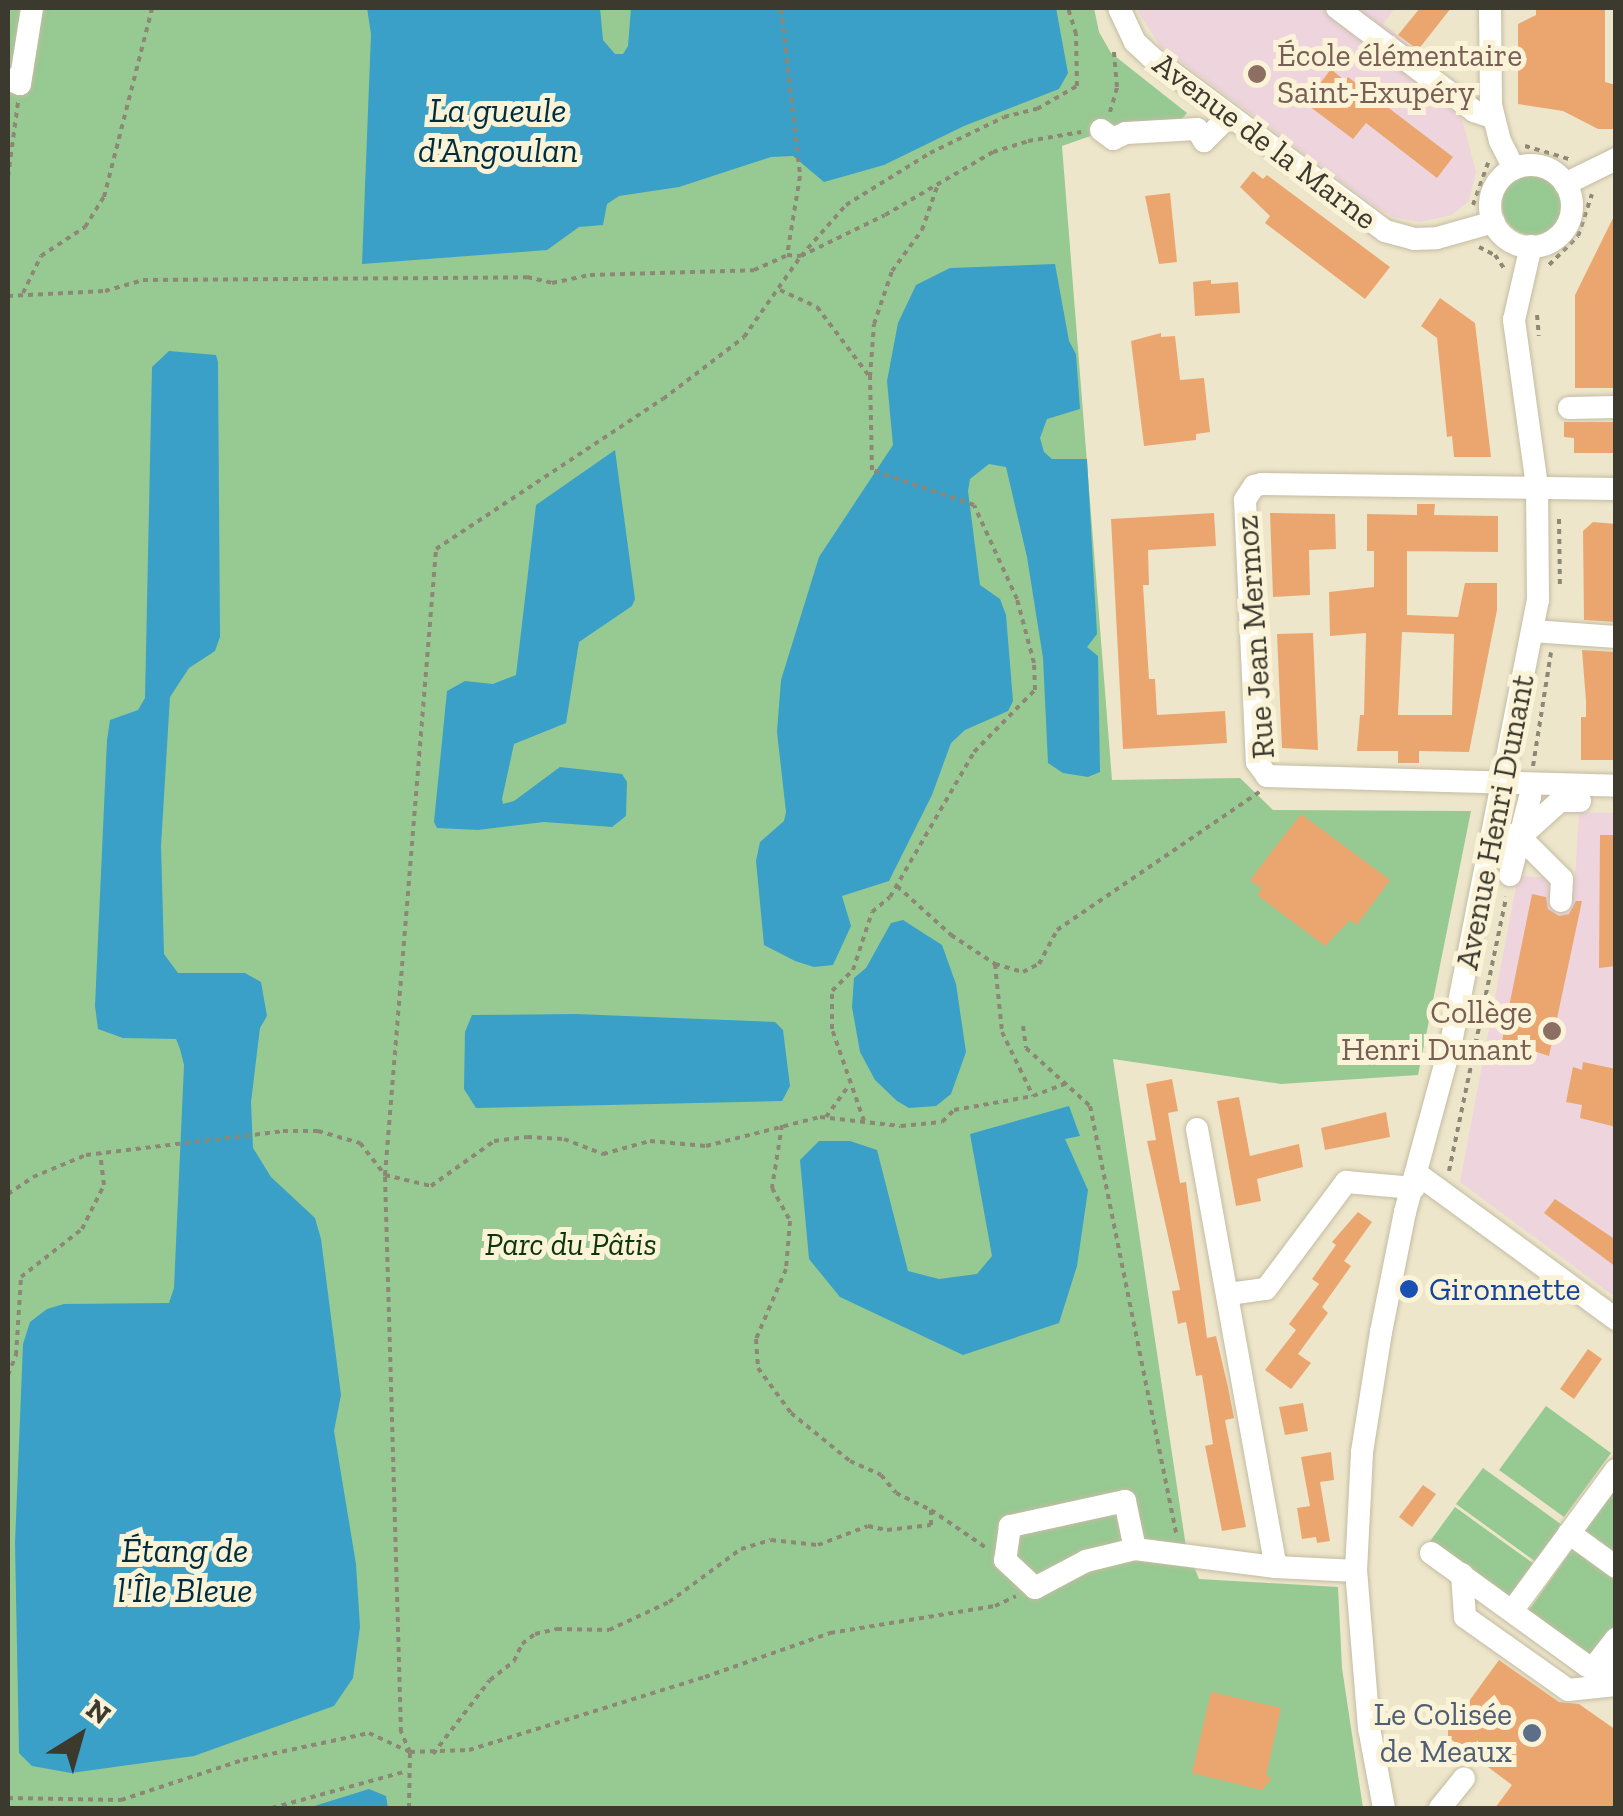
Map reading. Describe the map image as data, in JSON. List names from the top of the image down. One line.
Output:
{"streets":{"street":["Avenue de la Marne","Rue Jean Mermoz","Avenue Henri Dunant"]},"crossings":[["Avenue de la Marne","Avenue Henri Dunant"],["Rue Jean Mermoz","Avenue Henri Dunant"]],"water":["La gueule d'Angoulan","Étang de l'Île Bleue"],"parks":["Parc du Pâtis"],"places":["École élémentaire Saint-Exupéry","Collège Henri Dunant","Gironnette","Le Colisée de Meaux"],"north":"top right"}
